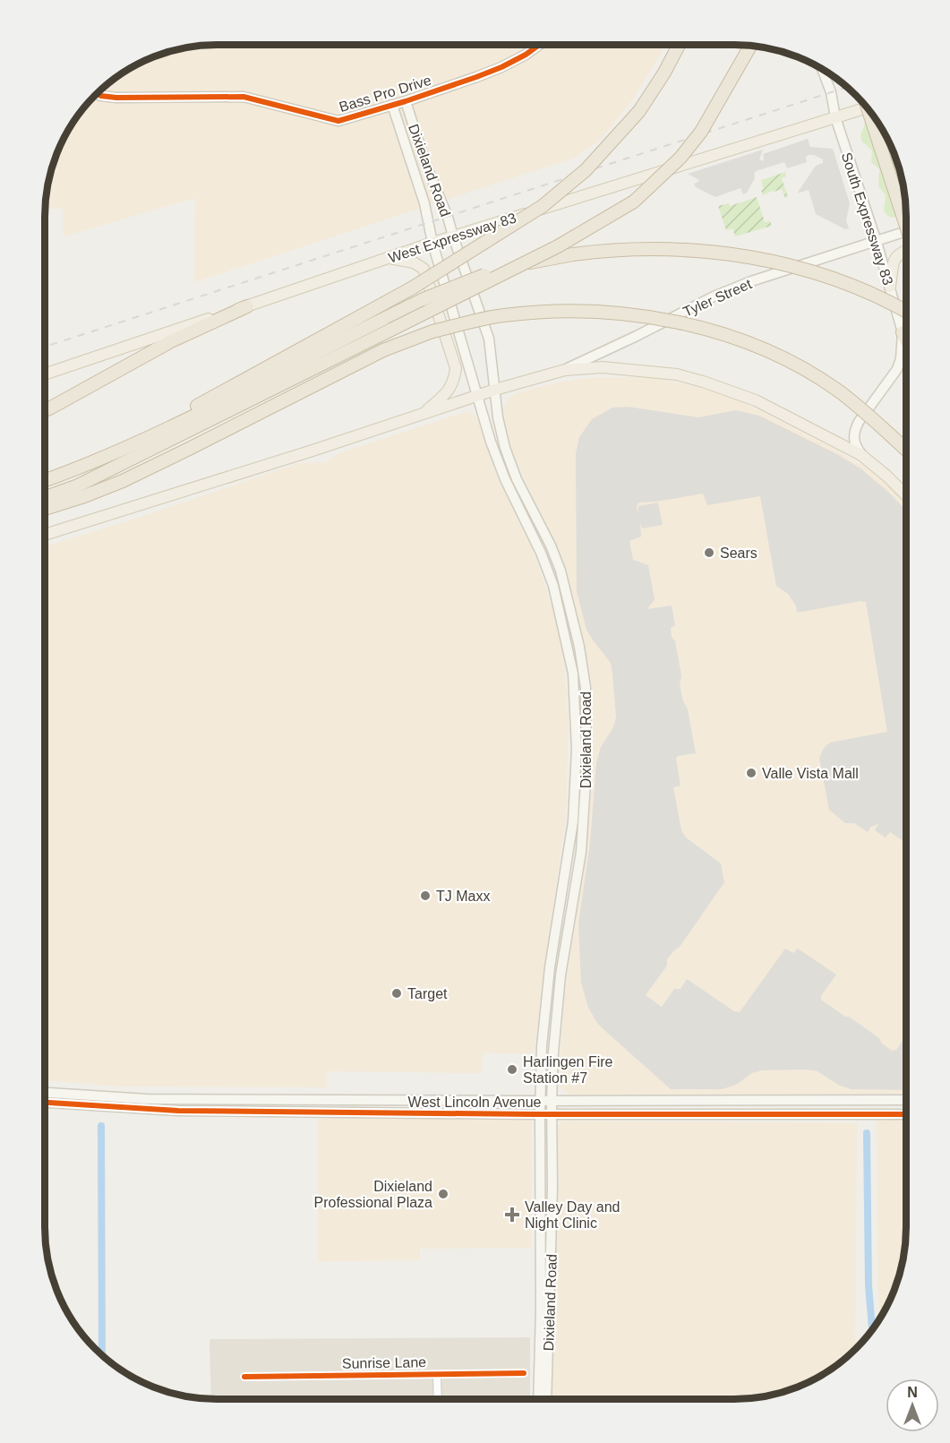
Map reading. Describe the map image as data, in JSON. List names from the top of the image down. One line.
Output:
{"streets":{"main road":["Bass Pro Drive","Dixieland Road","South Expressway 83","West Expressway 83","Tyler Street","West Lincoln Avenue"],"street":["Sunrise Lane"]},"crossings":[["Bass Pro Drive","Dixieland Road"],["Dixieland Road","West Expressway 83"],["Dixieland Road","West Lincoln Avenue"],["South Expressway 83","West Expressway 83"],["South Expressway 83","Tyler Street"]],"places":{"other":["Sears","Valle Vista Mall","TJ Maxx","Target","Harlingen Fire Station #7","Dixieland Professional Plaza"],"health":["Valley Day and Night Clinic"]},"north":"top"}
